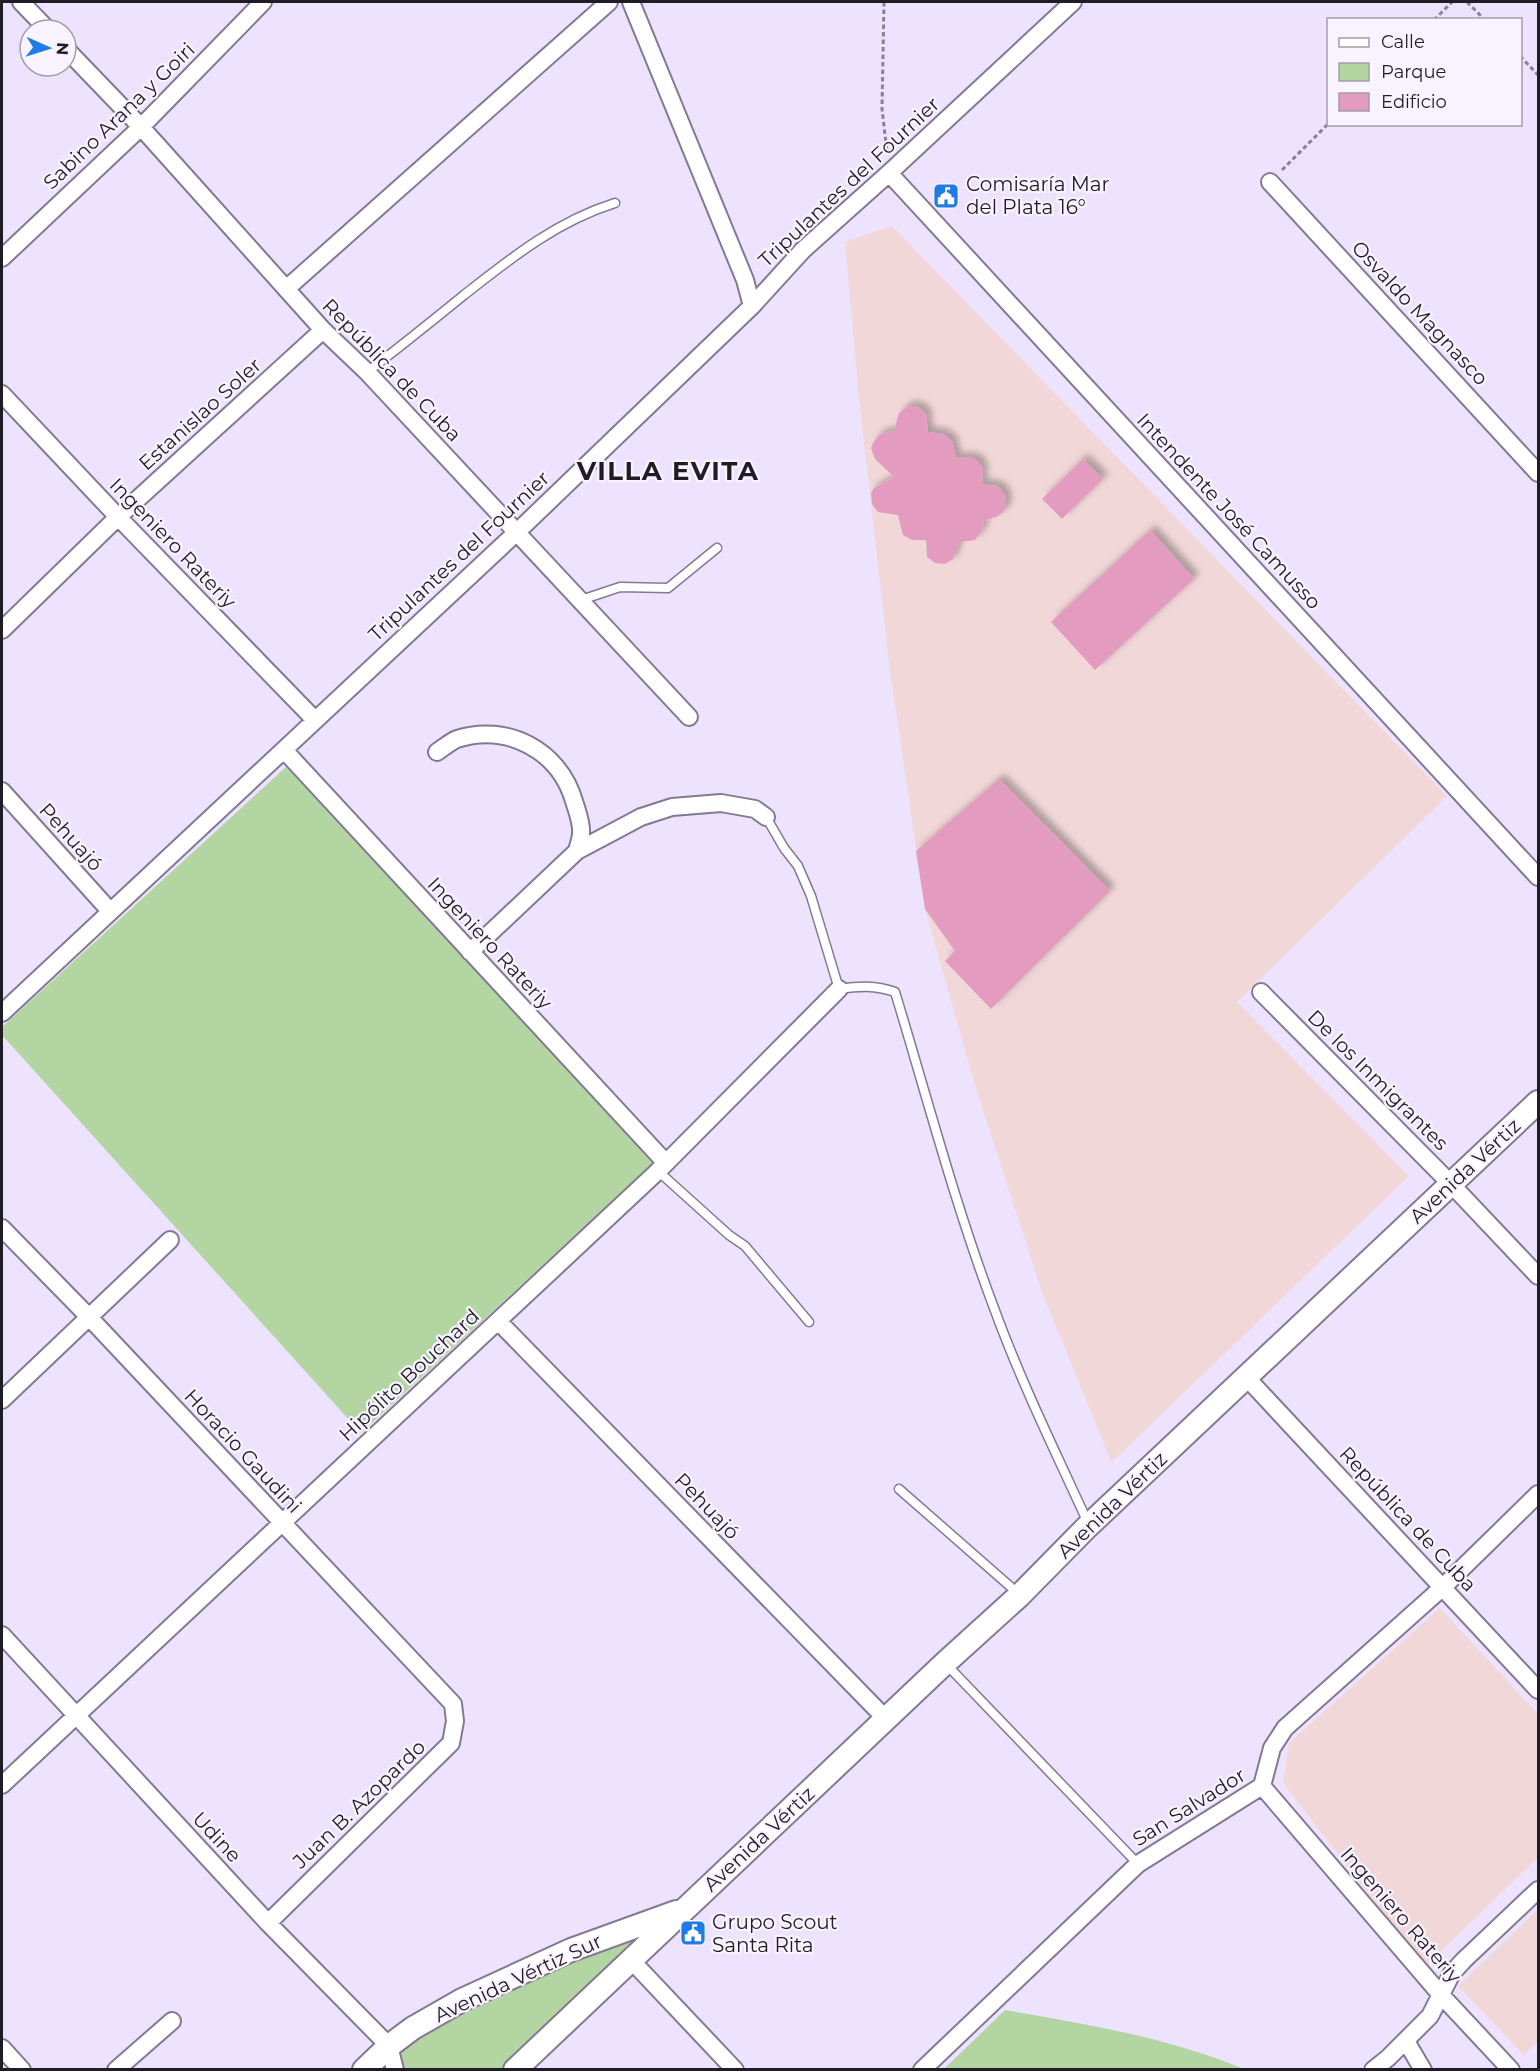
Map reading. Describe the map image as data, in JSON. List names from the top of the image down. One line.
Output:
{"streets":{"street":["Sabino Arana y Goiri","Tripulantes del Fournier","Osvaldo Magnasco","República de Cuba","Estanislao Soler","Intendente José Camusso","Ingeniero Rateriy","Pehuajó","De los Inmigrantes","Avenida Vértiz","Hipólito Bouchard","Horacio Gaudini","Juan B. Azopardo","San Salvador","Udine","Avenida Vértiz Sur"]},"crossings":[["Sabino Arana y Goiri","República de Cuba"],["Tripulantes del Fournier","República de Cuba"],["Tripulantes del Fournier","Intendente José Camusso"],["Tripulantes del Fournier","Ingeniero Rateriy"],["Tripulantes del Fournier","Pehuajó"],["República de Cuba","Estanislao Soler"],["República de Cuba","Avenida Vértiz"],["República de Cuba","San Salvador"],["Estanislao Soler","Ingeniero Rateriy"],["Ingeniero Rateriy","Hipólito Bouchard"],["Ingeniero Rateriy","San Salvador"],["Pehuajó","Avenida Vértiz"],["Pehuajó","Hipólito Bouchard"],["De los Inmigrantes","Avenida Vértiz"],["Avenida Vértiz","Avenida Vértiz Sur"],["Hipólito Bouchard","Horacio Gaudini"],["Hipólito Bouchard","Udine"],["Horacio Gaudini","Juan B. Azopardo"],["Juan B. Azopardo","Udine"],["Udine","Avenida Vértiz Sur"]],"districts":["VILLA EVITA"],"places":{"public building":["Comisaría Mar del Plata 16°","Grupo Scout Santa Rita"]},"legend":["Calle","Parque","Edificio"],"north":"right"}
